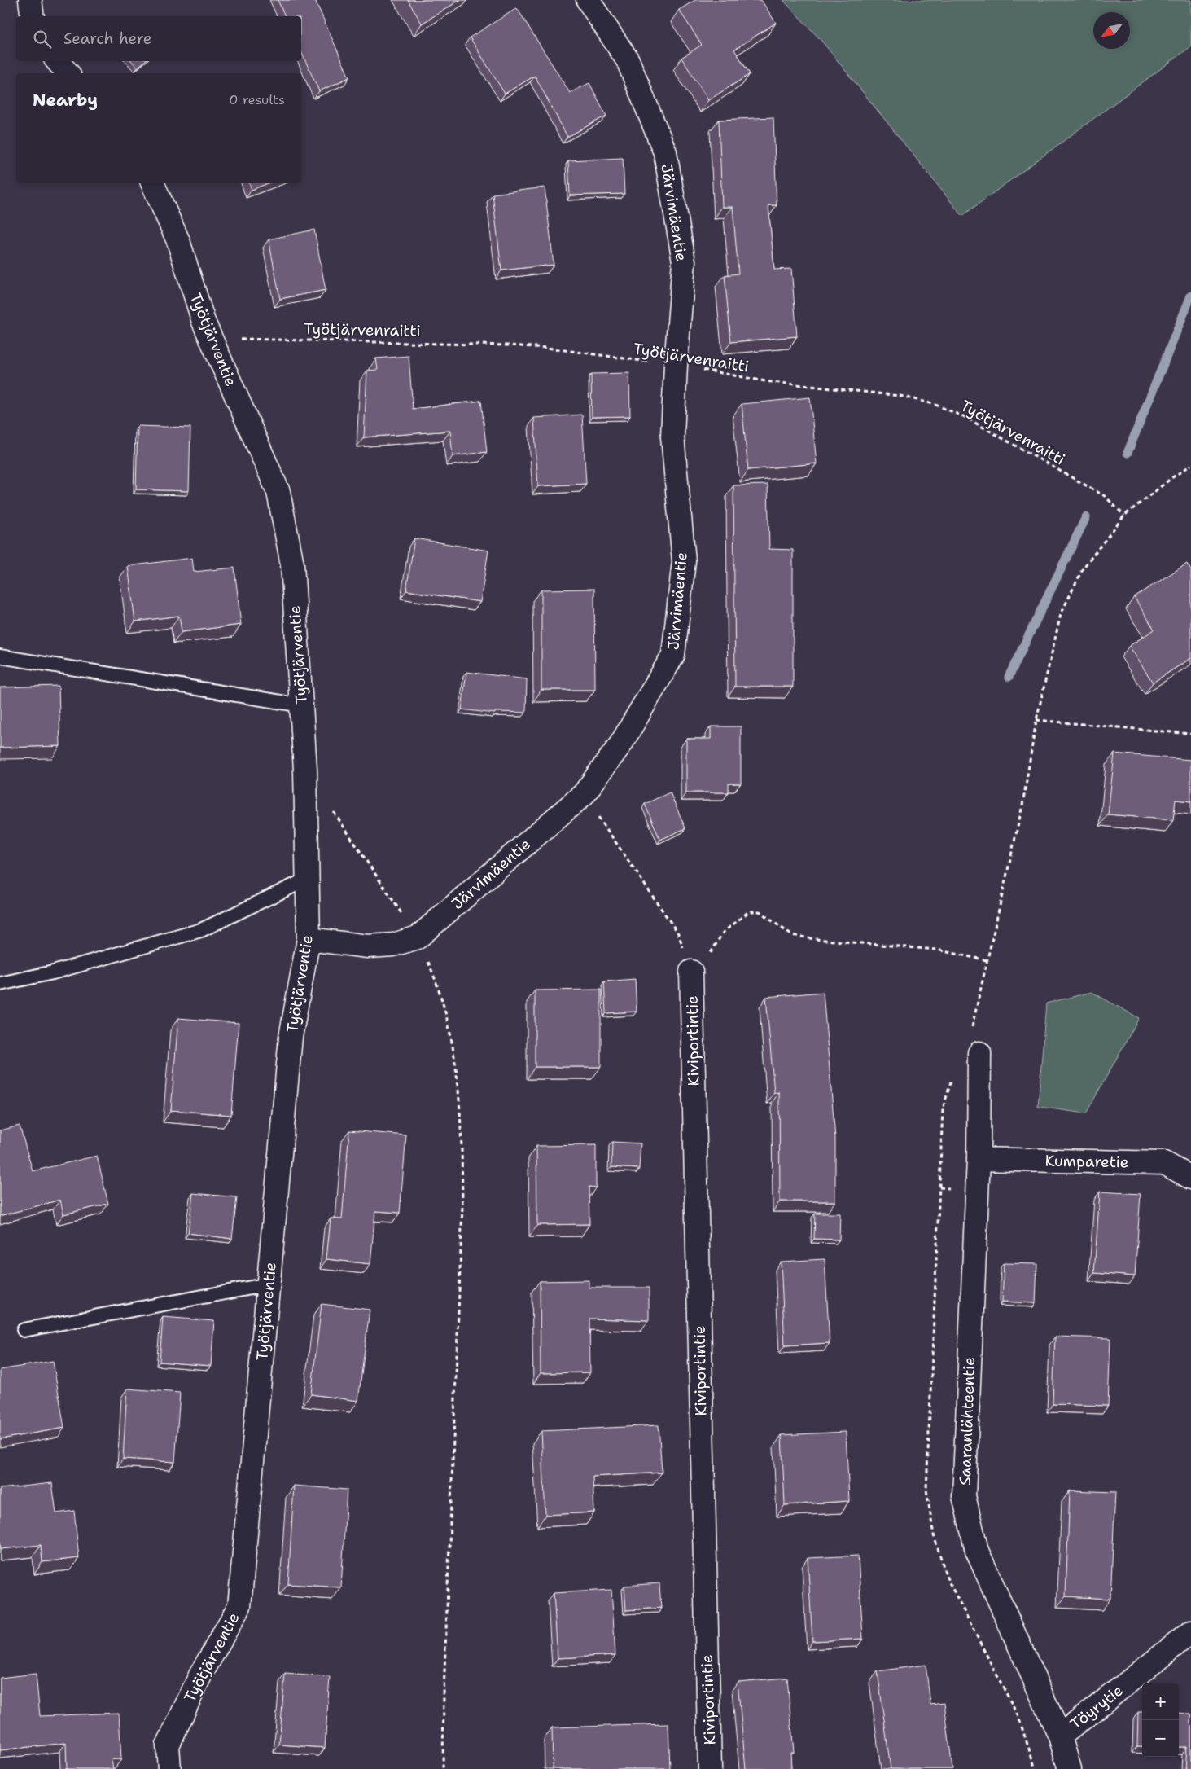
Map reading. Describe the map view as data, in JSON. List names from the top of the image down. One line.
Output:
{"streets":{"street":["Järvimäentie","Työtjärventie","Kiviportintie","Kumparetie","Saaranlähteentie","Töyrytie"],"path":["Työtjärvenraitti"]},"crossings":[["Järvimäentie","Työtjärvenraitti"],["Järvimäentie","Työtjärventie"],["Kumparetie","Saaranlähteentie"],["Saaranlähteentie","Töyrytie"]],"north":"bottom left","page":{"search":"Search here","heading":["Nearby","0 results"],"map_buttons":["+","−"]}}
